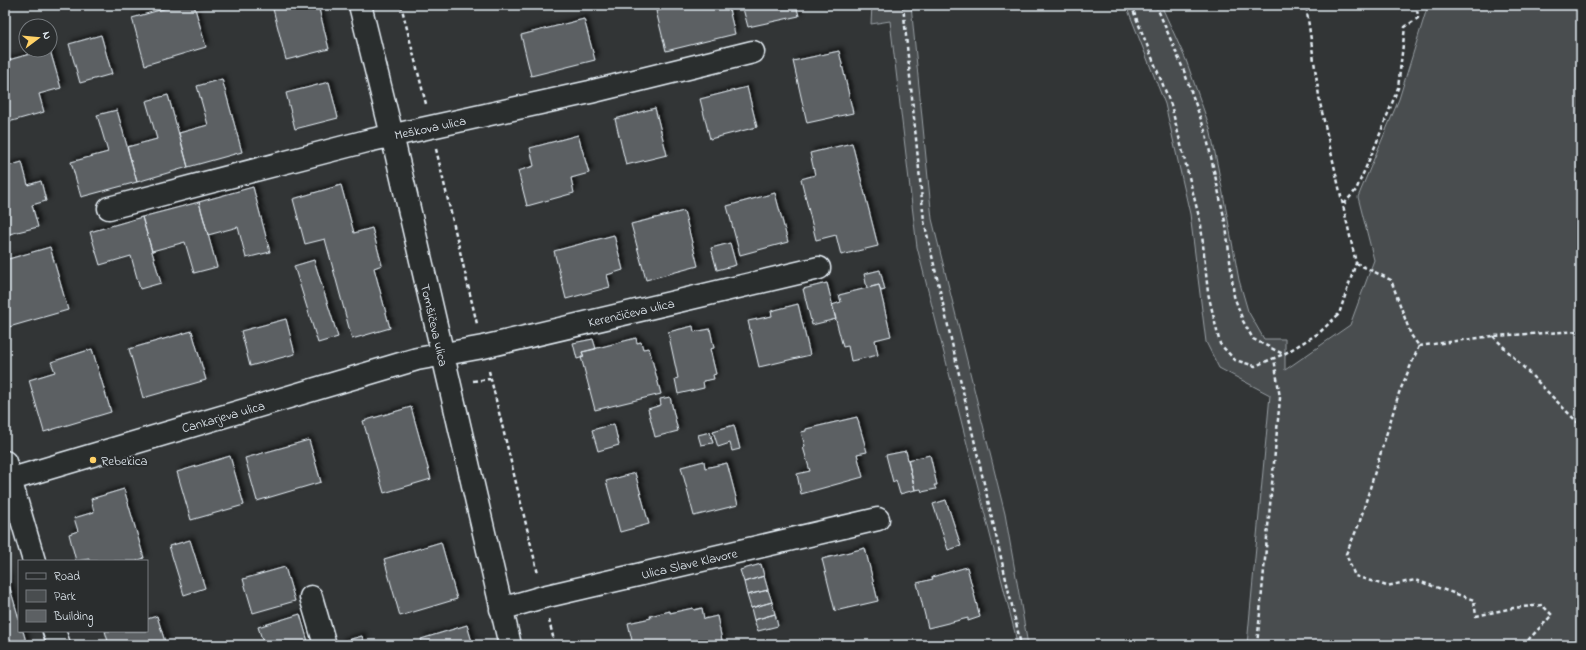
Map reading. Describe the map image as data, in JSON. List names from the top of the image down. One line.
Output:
{"streets":{"street":["Meškova ulica","Kerenčičeva ulica","Tomšičeva ulica","Cankarjeva ulica","Ulica Slave Klavore"]},"crossings":[["Meškova ulica","Tomšičeva ulica"],["Kerenčičeva ulica","Tomšičeva ulica"],["Kerenčičeva ulica","Cankarjeva ulica"],["Tomšičeva ulica","Cankarjeva ulica"],["Tomšičeva ulica","Ulica Slave Klavore"]],"places":["Rebekica"],"legend":["Road","Park","Building"],"north":"right"}
